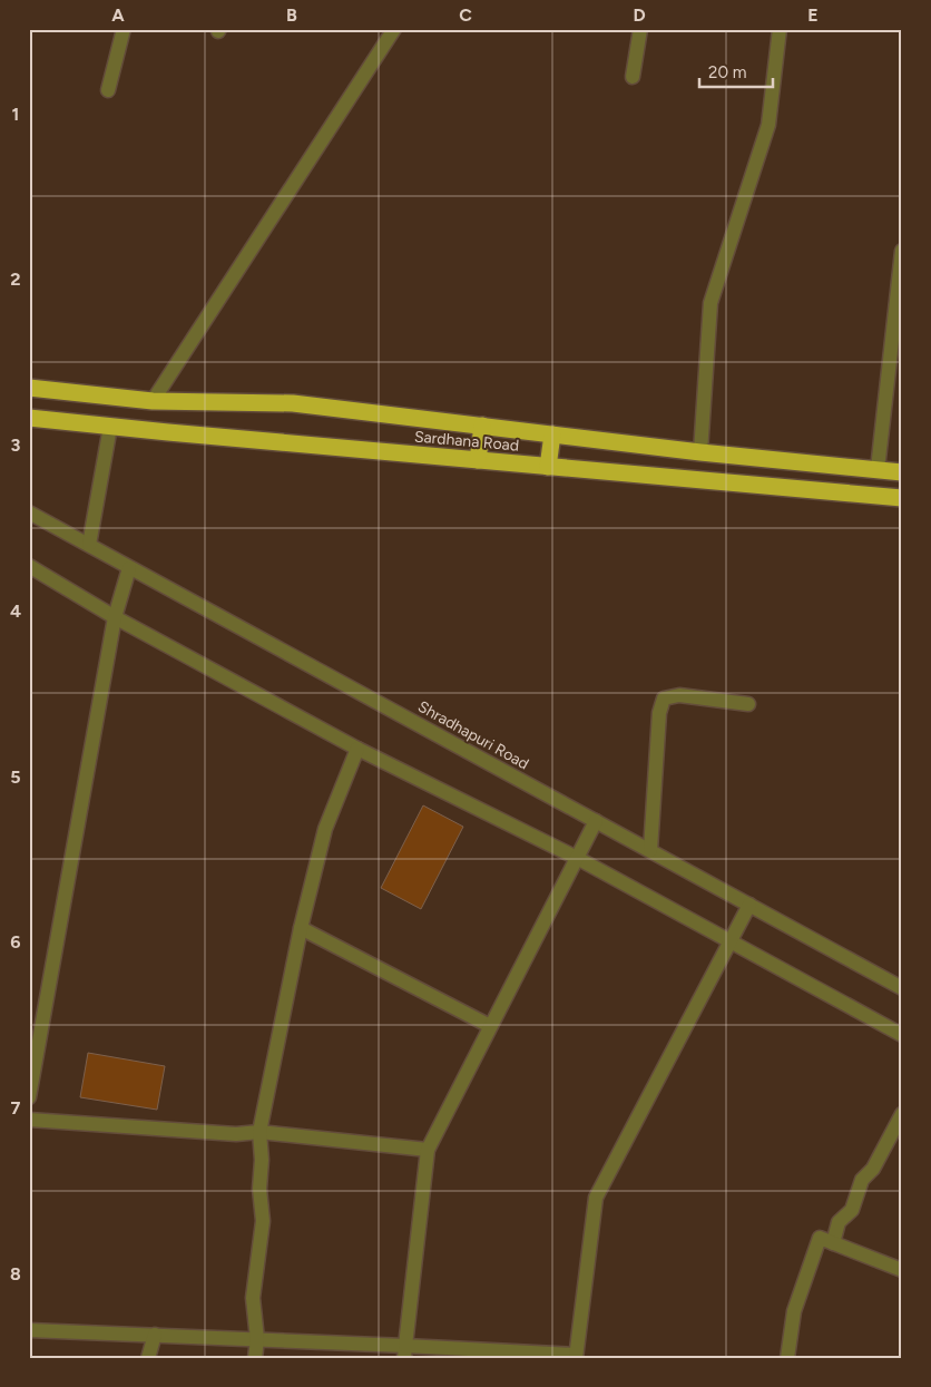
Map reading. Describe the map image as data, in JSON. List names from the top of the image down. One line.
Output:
{"streets":{"highway":["Sardhana Road"],"street":["Shradhapuri Road"]},"scale_bar":"20 m","grid":{"columns":["A","B","C","D","E"],"rows":["1","2","3","4","5","6","7","8"]}}
